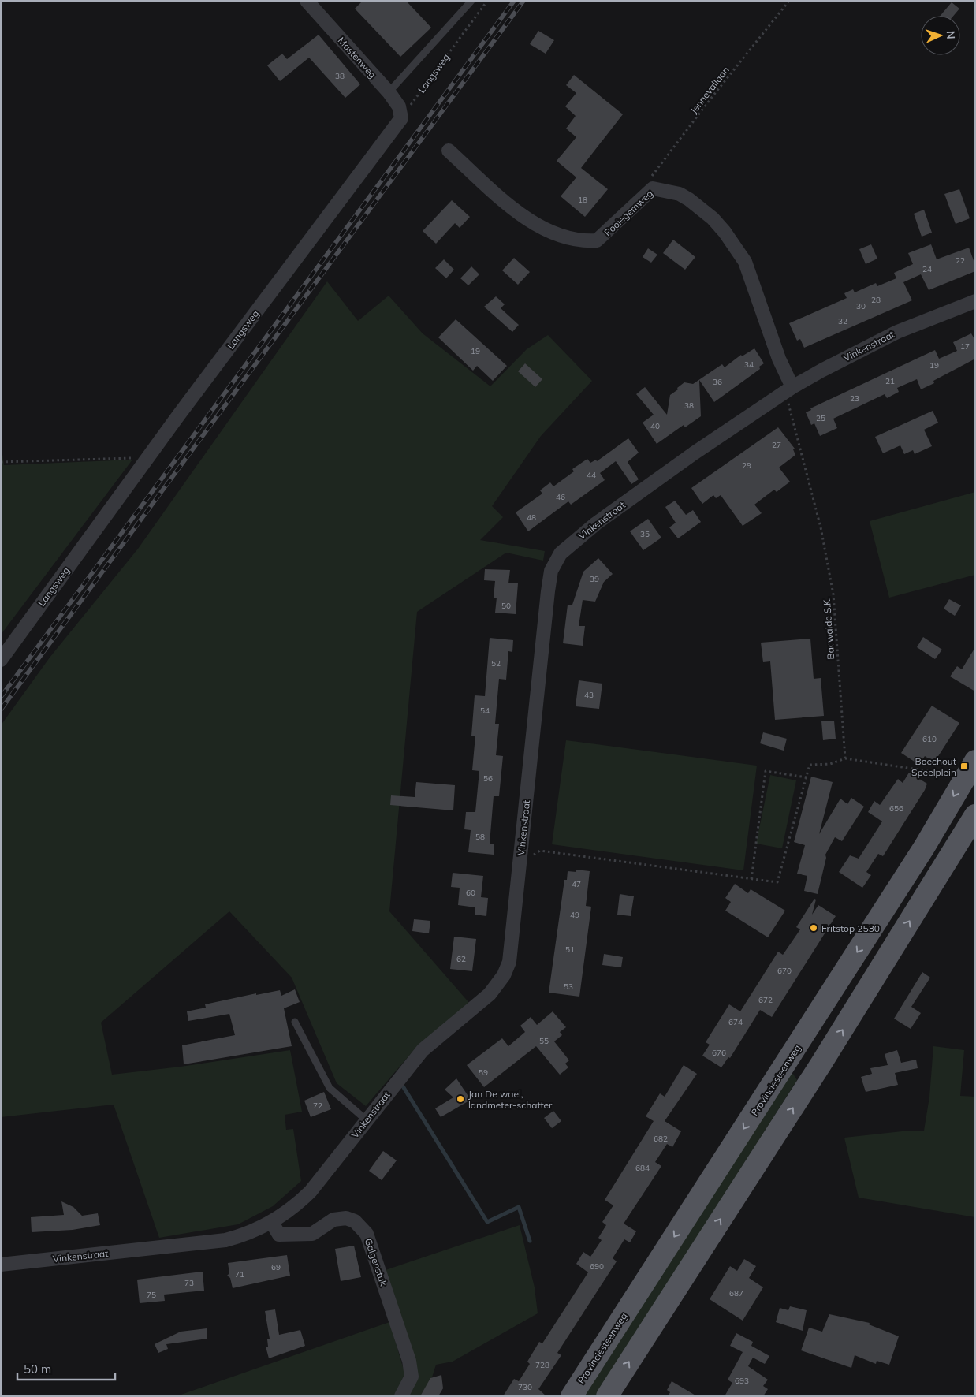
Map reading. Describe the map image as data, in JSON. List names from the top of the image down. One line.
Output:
{"streets":{"main road":["Provinciesteenweg"],"street":["Mastenweg","Langsweg","Pooiegemweg","Vinkenstraat","Galgenstuk"],"path":["Jennevallaan","Bacwalde S.K."]},"crossings":[["Mastenweg","Langsweg"],["Jennevallaan","Pooiegemweg"],["Pooiegemweg","Vinkenstraat"],["Pooiegemweg","Bacwalde S.K."],["Vinkenstraat","Bacwalde S.K."],["Vinkenstraat","Galgenstuk"]],"places":{"transit":["Boechout Speelplein"],"other":["Fritstop 2530","Jan De wael, landmeter-schatter"]},"house_numbers":["38","18","22","24","28","30","32","17","19","34","19","21","36","23","38","25","40","27","29","44","46","48","35","39","50","52","43","54","610","56","656","58","47","60","49","51","62","670","53","672","674","55","676","59","72","682","684","690","69","71","73","687","75","728","693","730"],"scale_bar":"50 m","north":"right"}
